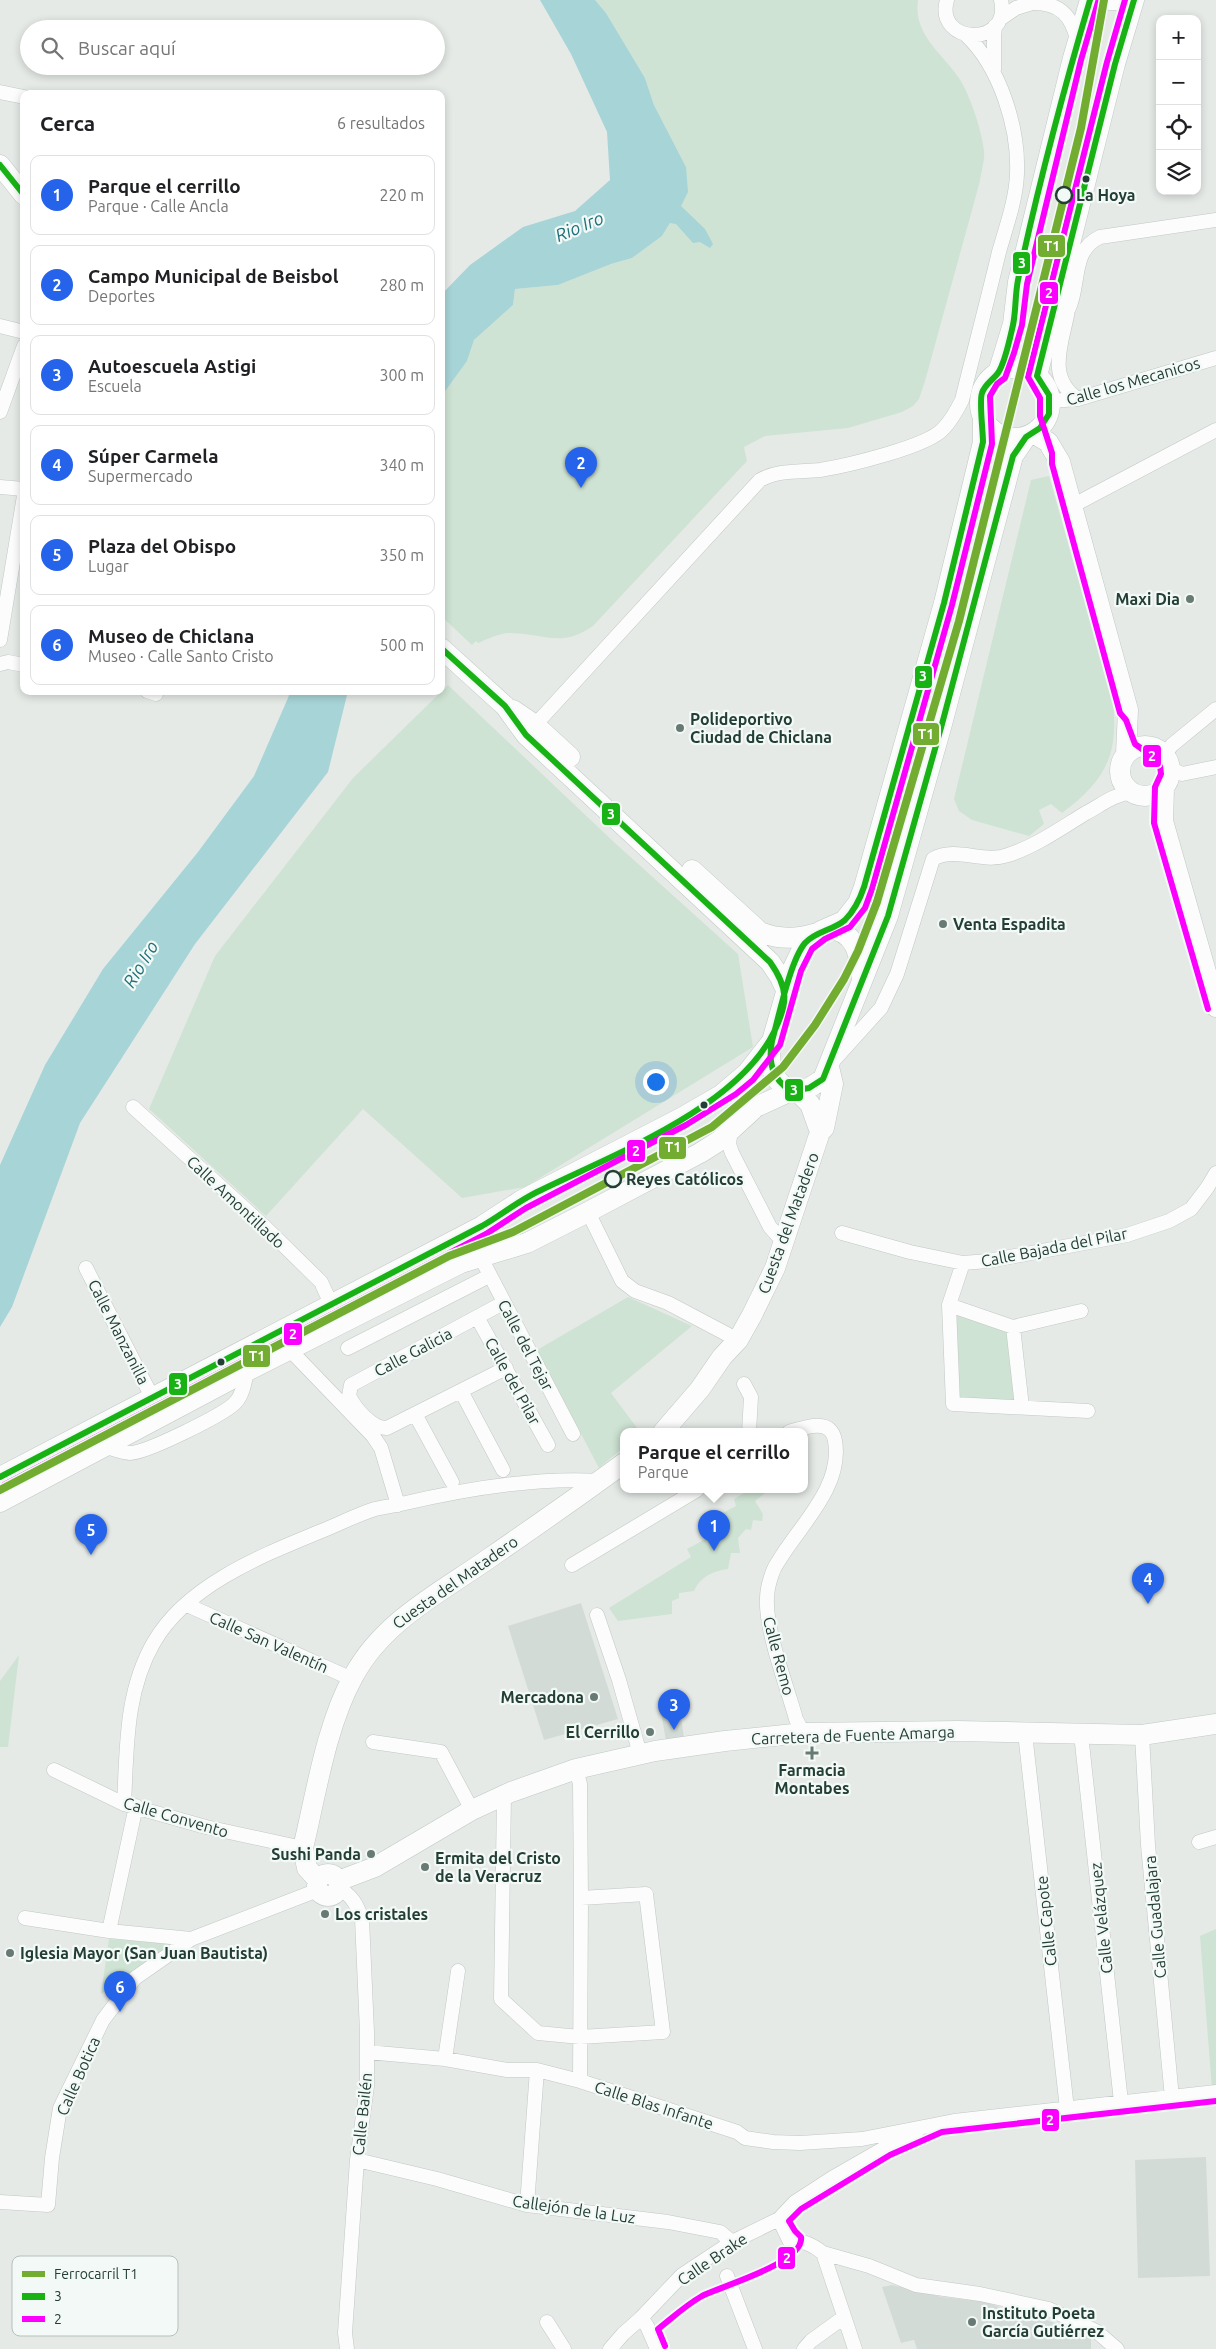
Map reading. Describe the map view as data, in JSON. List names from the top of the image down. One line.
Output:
{"streets":{"main road":["Cuesta del Matadero","Carretera de Fuente Amarga"],"street":["Calle los Mecanicos","Calle Amontillado","Calle Bajada del Pilar","Calle Manzanilla","Calle del Tejar","Calle Galicia","Calle del Pilar","Calle San Valentín","Calle Remo","Calle Convento","Calle Guadalajara","Calle Velázquez","Calle Capote","Calle Botica","Calle Blas Infante","Calle Bailén","Callejón de la Luz","Calle Brake"]},"crossings":[["Cuesta del Matadero","Calle San Valentín"],["Cuesta del Matadero","Calle Convento"],["Calle del Tejar","Calle Galicia"],["Calle Galicia","Calle del Pilar"],["Calle Remo","Carretera de Fuente Amarga"],["Carretera de Fuente Amarga","Calle Guadalajara"],["Carretera de Fuente Amarga","Calle Velázquez"],["Carretera de Fuente Amarga","Calle Capote"],["Carretera de Fuente Amarga","Calle Bailén"],["Calle Blas Infante","Calle Bailén"],["Calle Blas Infante","Calle Brake"],["Calle Bailén","Callejón de la Luz"],["Callejón de la Luz","Calle Brake"]],"water":["Rio Iro"],"places":{"other":["La Hoya","Maxi Dia","Polideportivo Ciudad de Chiclana","Venta Espadita","Reyes Católicos","Mercadona","El Cerrillo","Sushi Panda","Ermita del Cristo de la Veracruz","Los cristales","Iglesia Mayor (San Juan Bautista)","Instituto Poeta García Gutiérrez"],"health":["Farmacia Montabes"]},"lines":["rail line T1","transit line 3","transit line 2"],"legend":["Ferrocarril T1","3","2"],"page":{"map_buttons":["+","−"],"search":"Buscar aquí","heading":["Cerca","6 resultados"],"list":[{"mark":"1","name":"Parque el cerrillo","note":"Parque · Calle Ancla","value":"220 m"},{"mark":"2","name":"Campo Municipal de Beisbol","note":"Deportes","value":"280 m"},{"mark":"3","name":"Autoescuela Astigi","note":"Escuela","value":"300 m"},{"mark":"4","name":"Súper Carmela","note":"Supermercado","value":"340 m"},{"mark":"5","name":"Plaza del Obispo","note":"Lugar","value":"350 m"},{"mark":"6","name":"Museo de Chiclana","note":"Museo · Calle Santo Cristo","value":"500 m"}],"pins":["2","1","5","4","3","6"],"popup":["Parque el cerrillo","Parque"]}}
